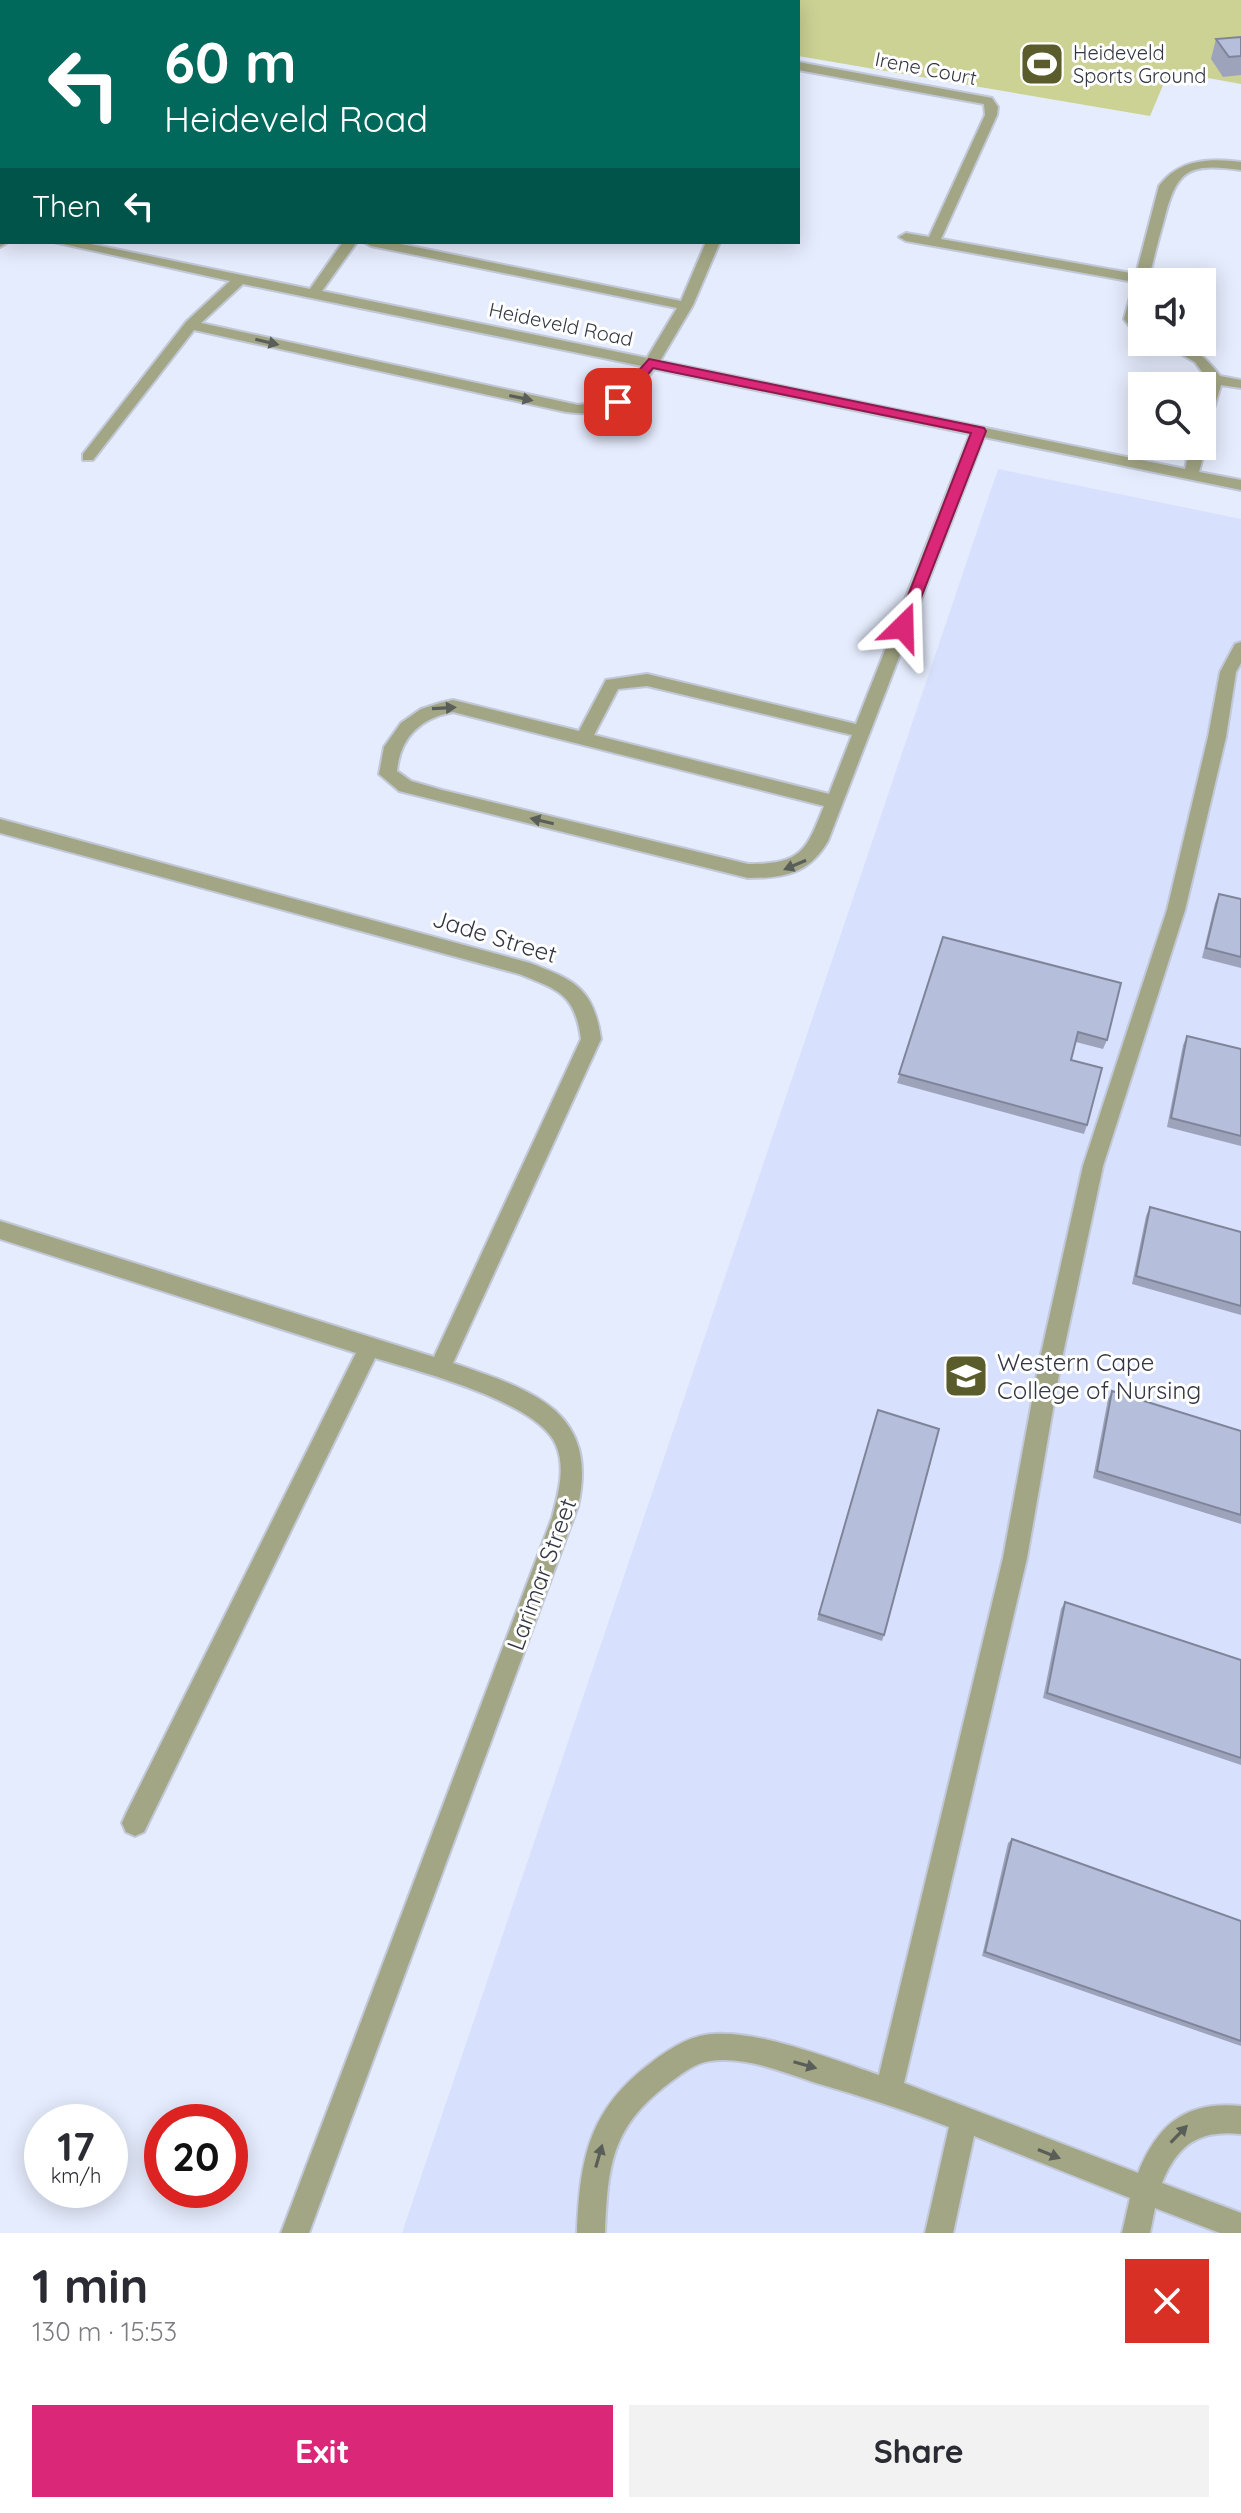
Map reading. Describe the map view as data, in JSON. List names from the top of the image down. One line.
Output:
{"streets":{"street":["Irene Court","Heideveld Road","Jade Street","Larimar Street"]},"crossings":[["Jade Street","Larimar Street"]],"places":{"sports":["Heideveld Sports Ground"],"school or university":["Western Cape College of Nursing"]},"page":{"turn":["60 m","Heideveld Road"],"then":"Then","speed":"17 km/h","limit":"20","heading":["1 min","130 m · 15:53"],"buttons":["Exit","Share"]}}
